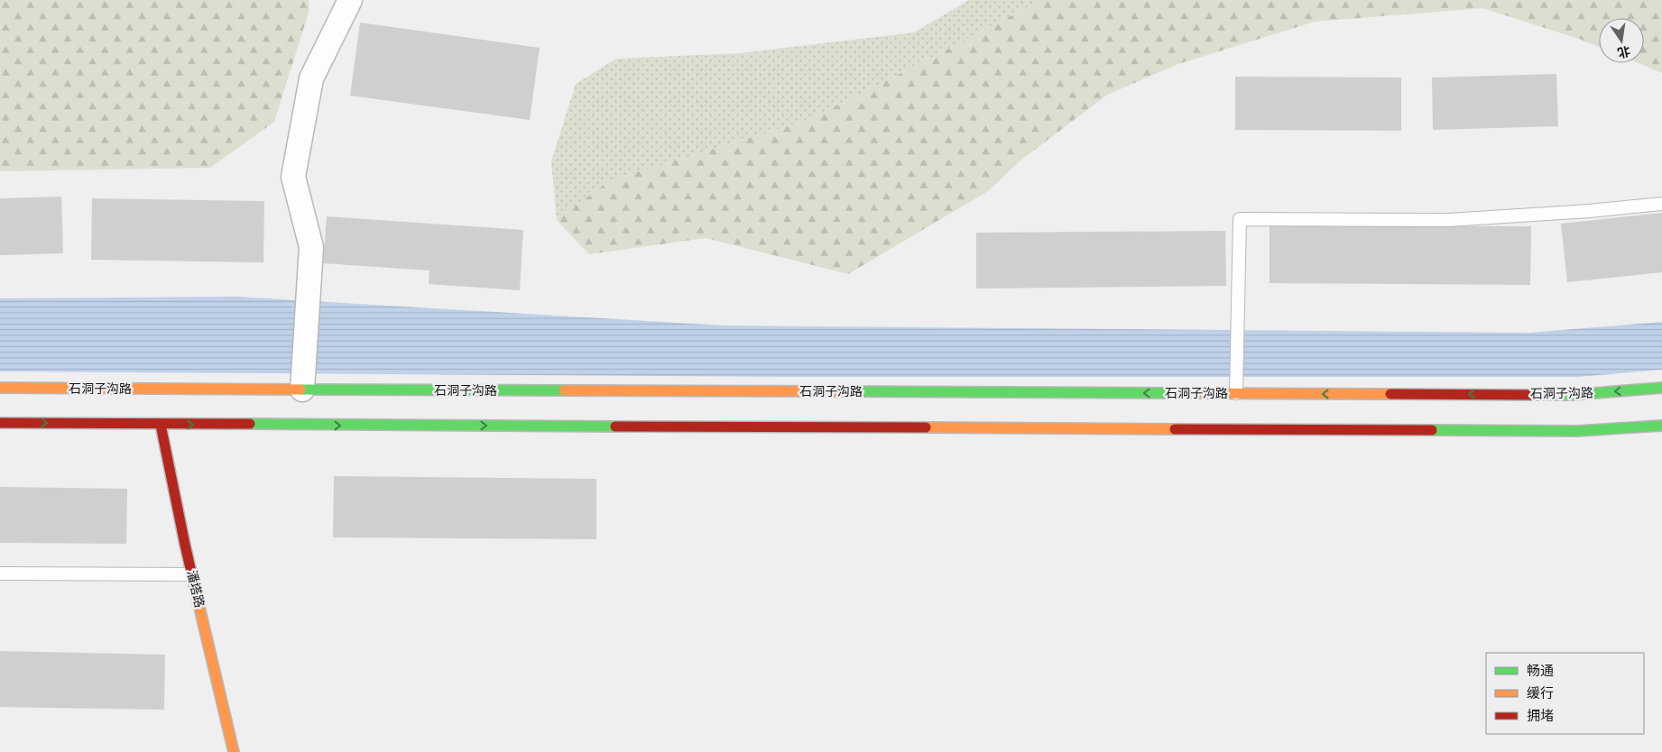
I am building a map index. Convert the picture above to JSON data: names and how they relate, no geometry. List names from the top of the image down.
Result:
{
  "streets": {
    "main road": ["石洞子沟路", "潘塔路"]
  },
  "legend": ["畅通", "缓行", "拥堵"],
  "north": "bottom"
}
